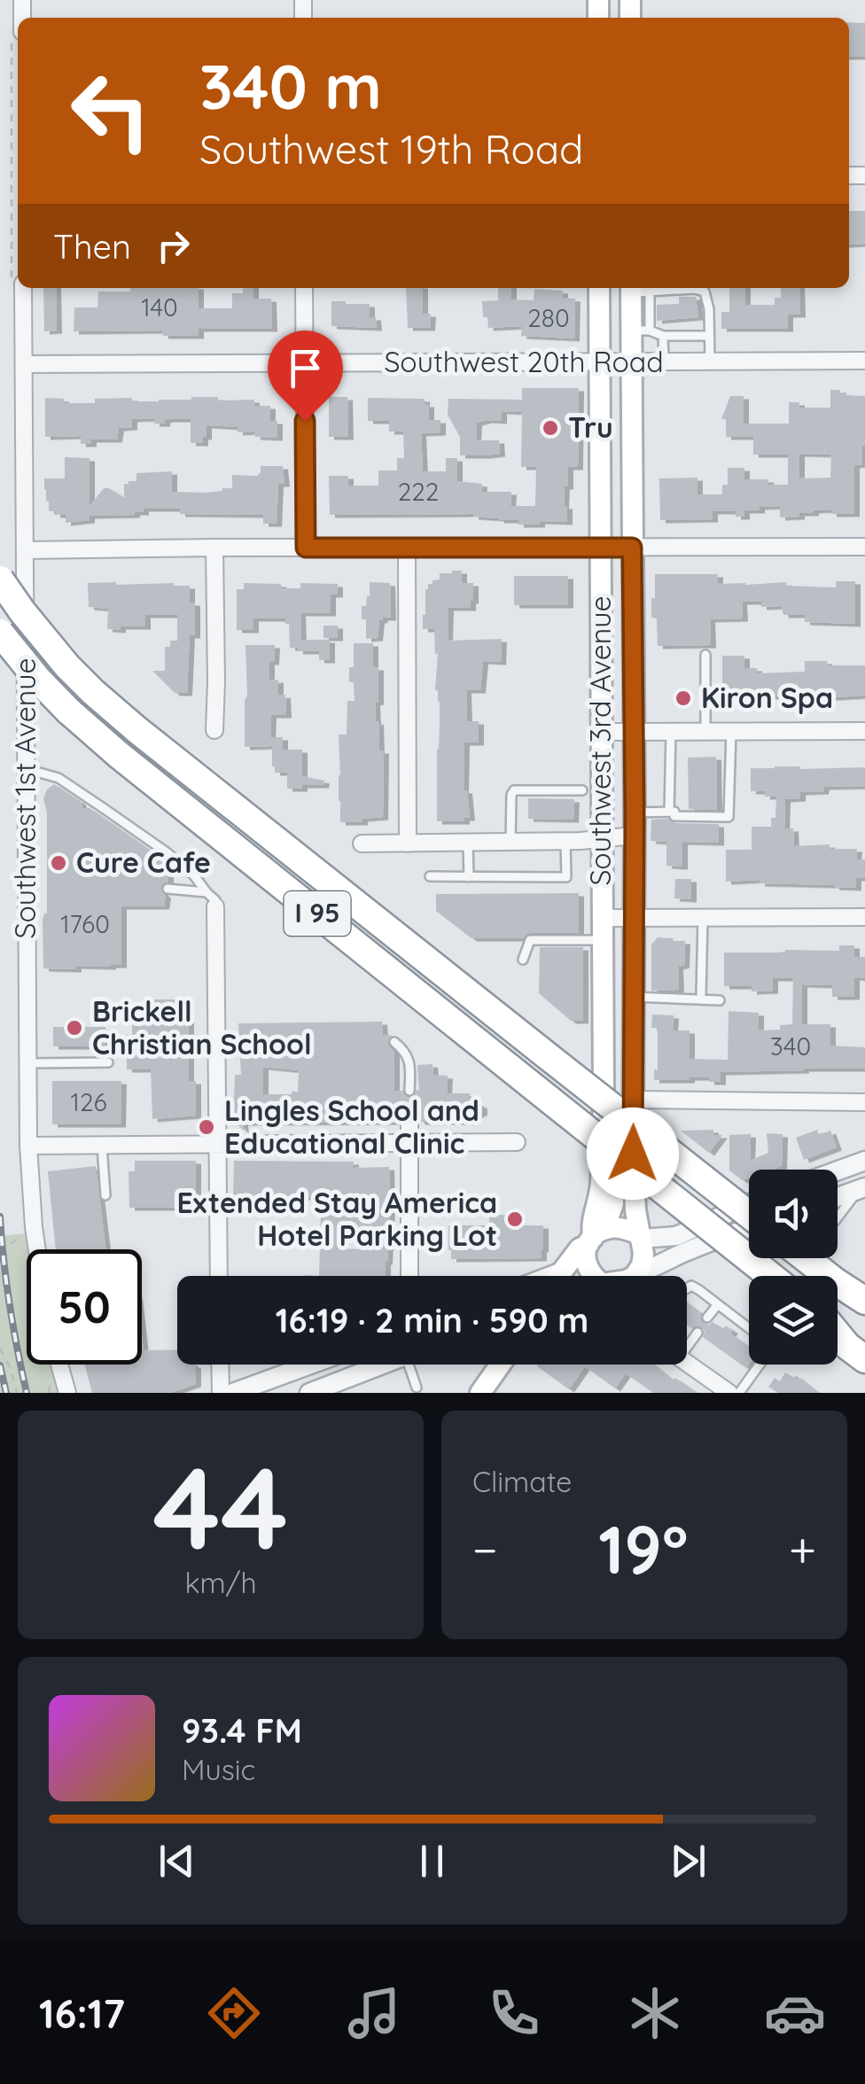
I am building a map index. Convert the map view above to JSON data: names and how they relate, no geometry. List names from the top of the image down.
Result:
{
  "streets": {
    "highway": ["I 95"],
    "main road": ["Southwest 3rd Avenue"],
    "street": ["Southwest 20th Road", "Southwest 1st Avenue"]
  },
  "crossings": [
    ["Southwest 20th Road", "Southwest 3rd Avenue"],
    ["Southwest 20th Road", "Southwest 1st Avenue"]
  ],
  "places": [
    "Tru",
    "Kiron Spa",
    "Cure Cafe",
    "Brickell Christian School",
    "Lingles School and Educational Clinic",
    "Extended Stay America Hotel Parking Lot"
  ],
  "house_numbers": [
    "140",
    "280",
    "222",
    "1760",
    "340",
    "126"
  ],
  "page": {
    "turn": ["340 m", "Southwest 19th Road"],
    "then": "Then",
    "limit": "50",
    "trip": "16:19 · 2 min · 590 m",
    "tile": [
      ["44", "km/h"],
      "Climate"
    ],
    "heat": ["−", "19°", "+"],
    "song": ["93.4 FM", "Music"],
    "tabs": "16:17"
  }
}
